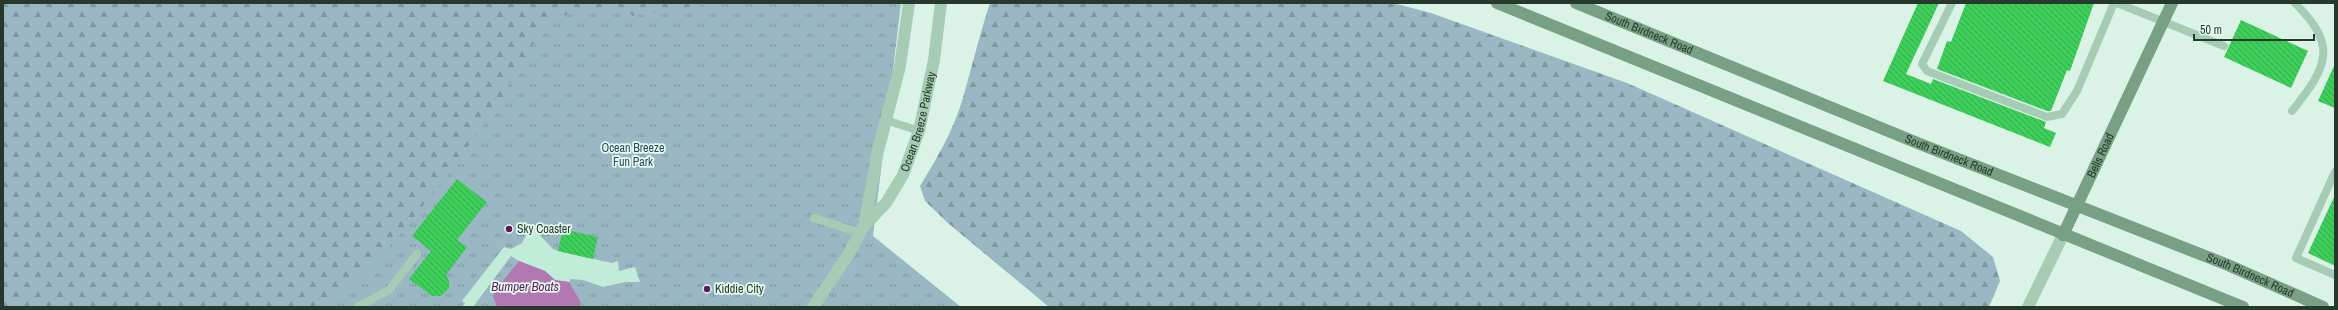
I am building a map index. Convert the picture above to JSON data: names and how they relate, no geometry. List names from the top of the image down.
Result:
{
  "streets": {
    "main road": ["South Birdneck Road", "Bells Road"],
    "street": ["Ocean Breeze Parkway"]
  },
  "crossings": [
    ["South Birdneck Road", "Bells Road"]
  ],
  "water": ["Bumper Boats"],
  "parks": ["Ocean Breeze Fun Park"],
  "places": ["Sky Coaster", "Kiddie City"],
  "scale_bar": "50 m"
}
